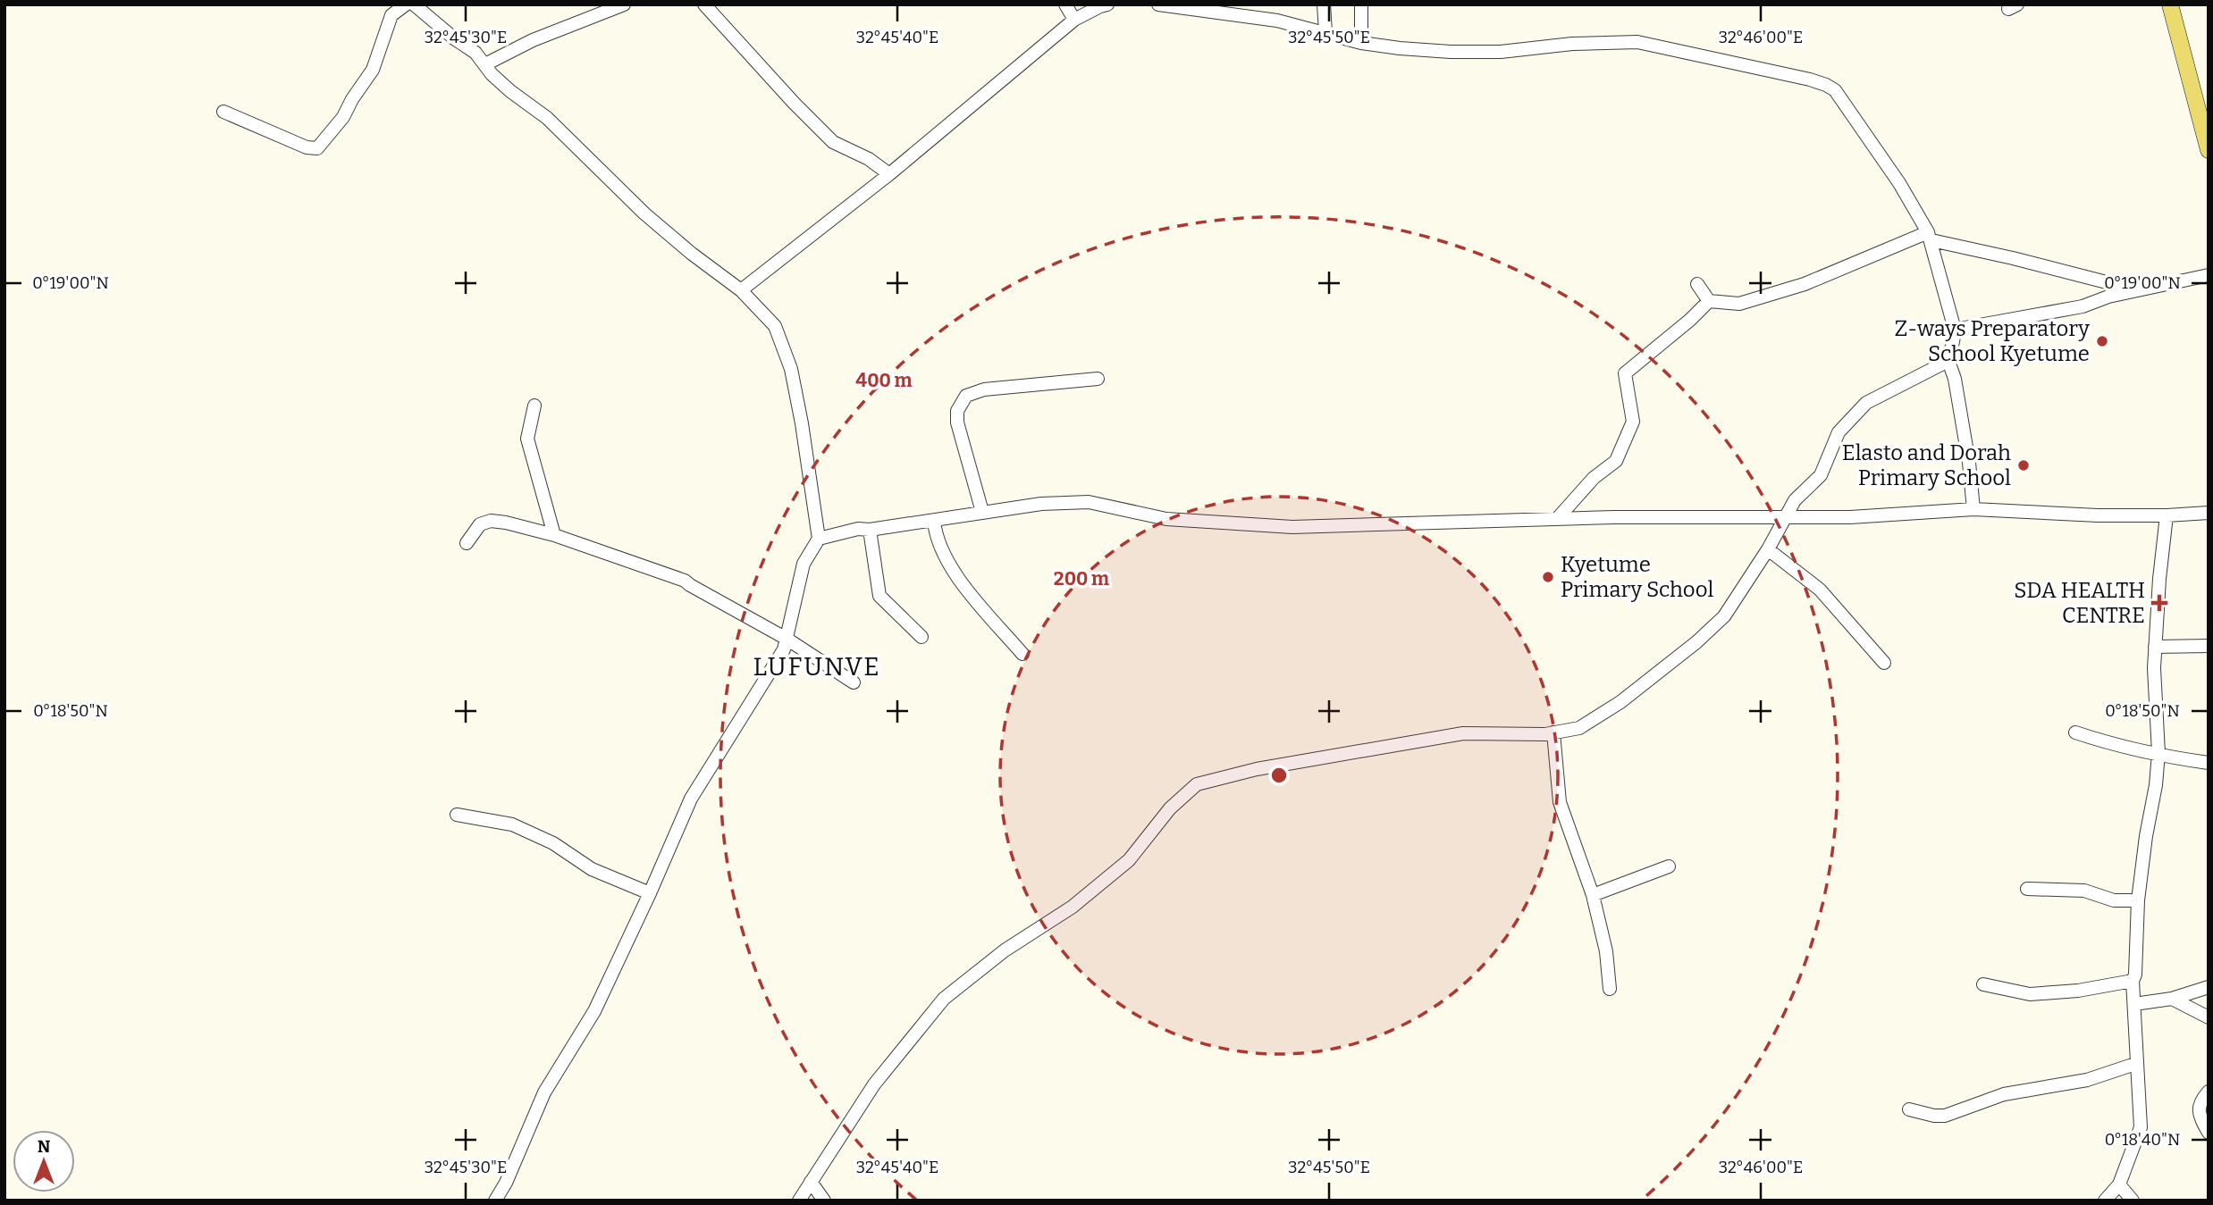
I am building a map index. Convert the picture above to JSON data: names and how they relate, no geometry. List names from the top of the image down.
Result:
{
  "districts": ["LUFUNVE"],
  "places": {
    "other": ["Z-ways Preparatory School Kyetume", "Elasto and Dorah Primary School", "Kyetume Primary School"],
    "health": ["SDA HEALTH CENTRE"]
  },
  "north": "top",
  "coordinates": [
    "32°45'30\"E",
    "32°45'40\"E",
    "32°45'50\"E",
    "32°46'00\"E",
    "0°19'00\"N",
    "0°18'50\"N",
    "0°18'40\"N"
  ],
  "rings": ["400 m", "200 m"]
}
